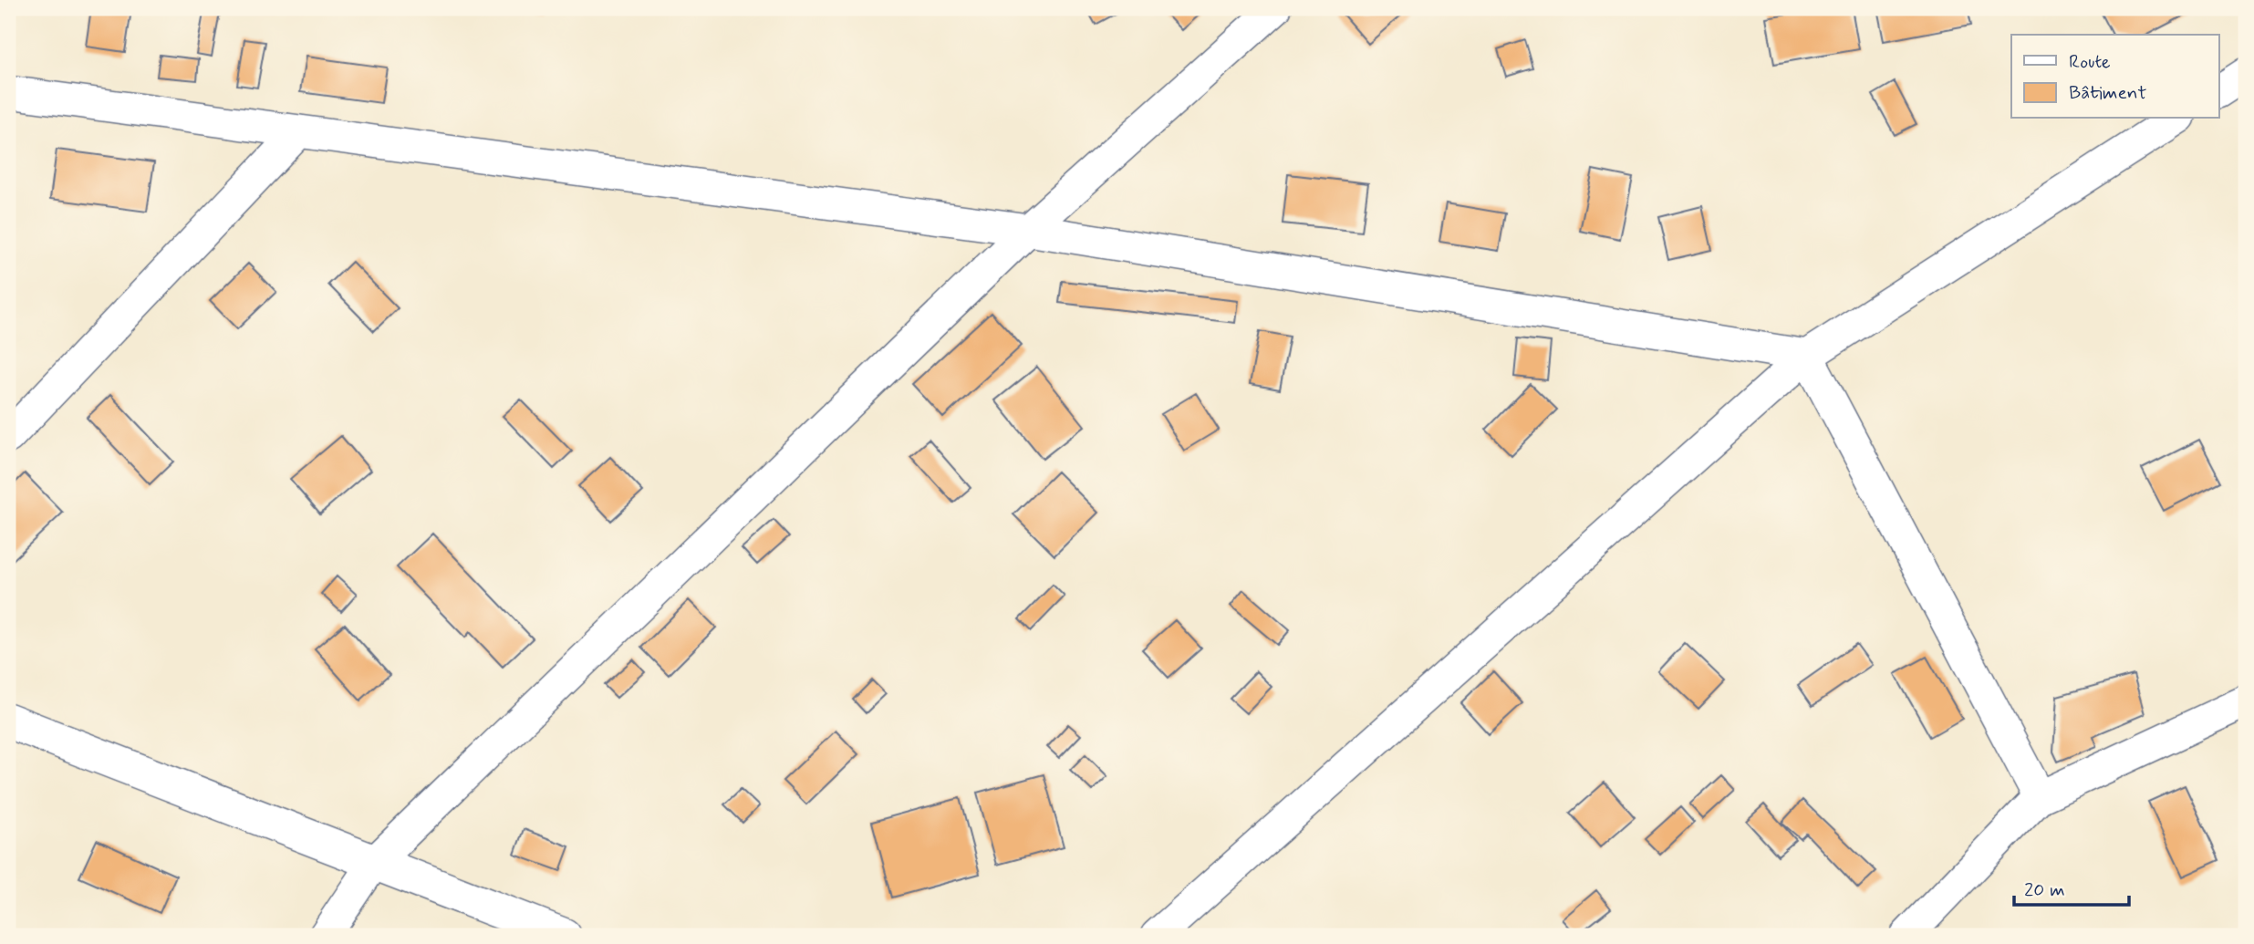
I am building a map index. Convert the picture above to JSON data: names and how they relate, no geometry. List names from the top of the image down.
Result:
{
  "legend": ["Route", "Bâtiment"],
  "scale_bar": "20 m"
}
